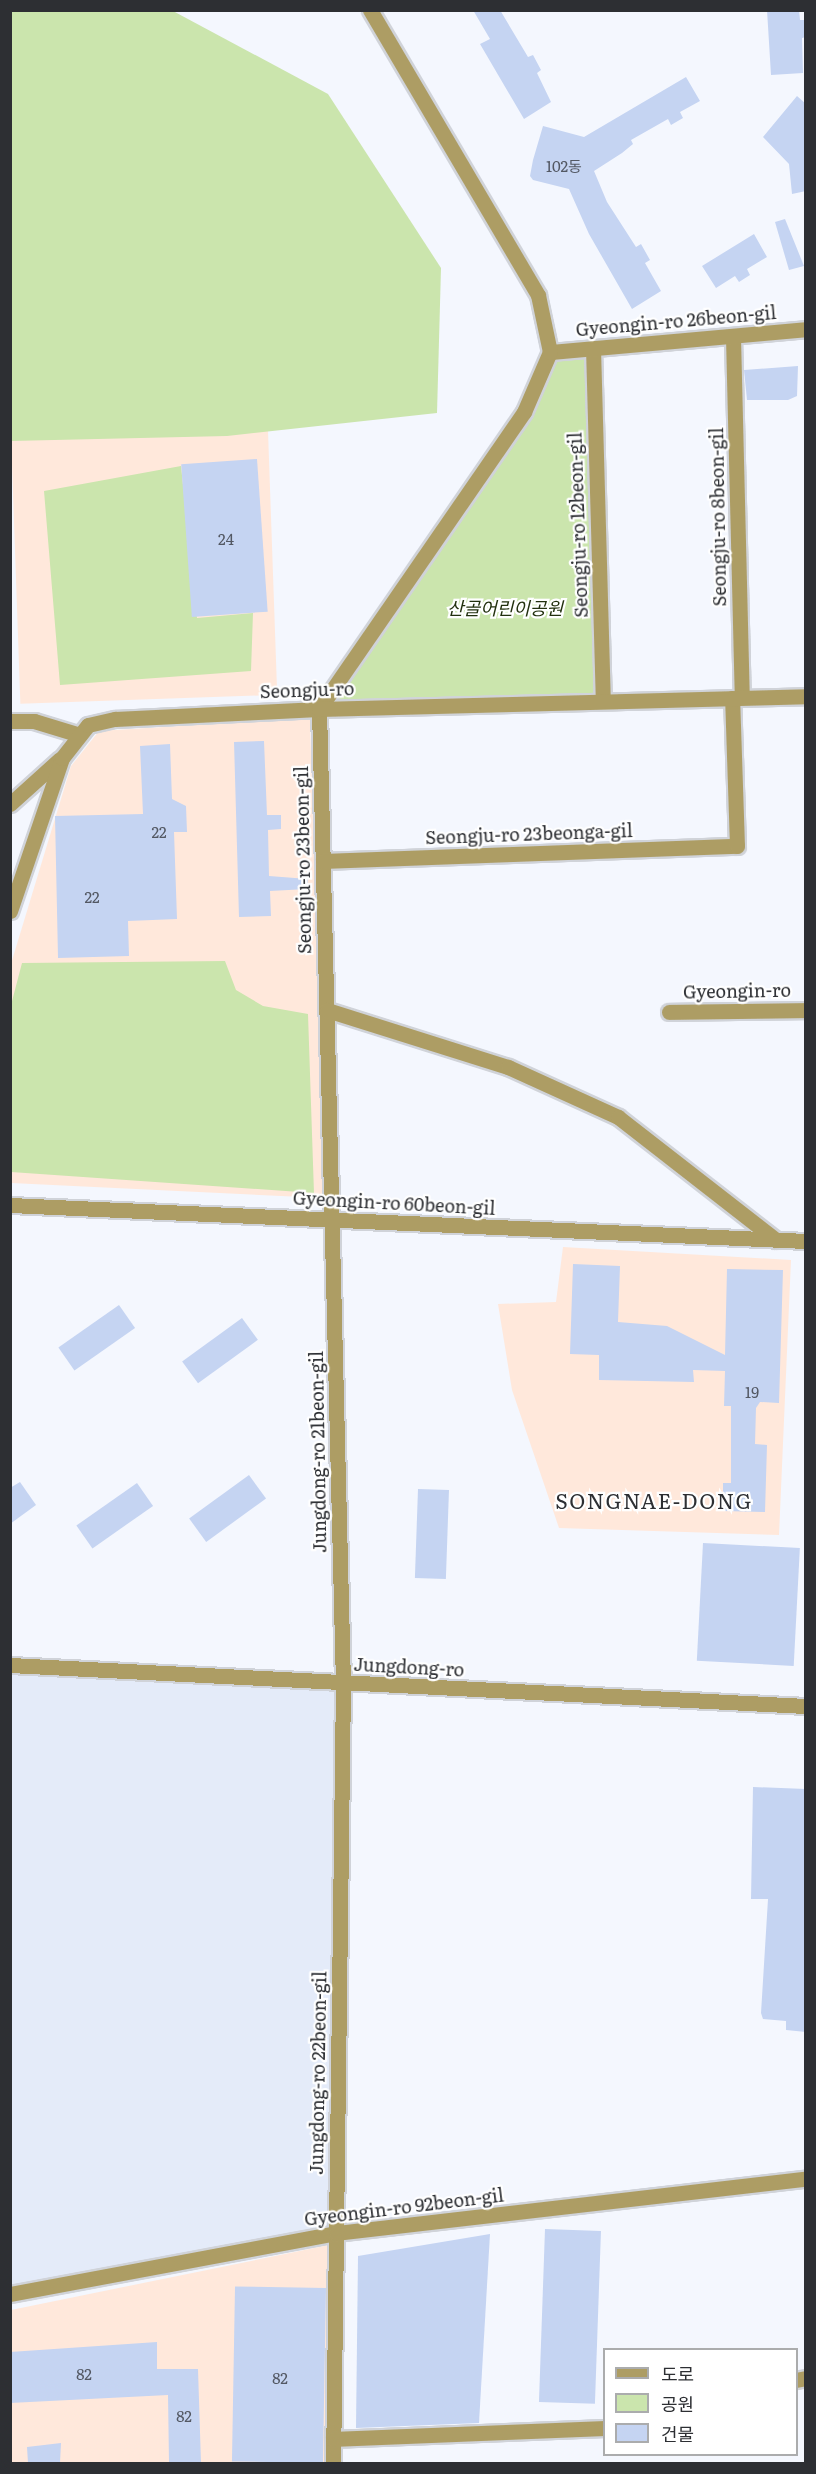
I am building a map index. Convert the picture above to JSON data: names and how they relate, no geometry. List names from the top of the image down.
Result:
{
  "streets": {
    "street": [
      "Gyeongin-ro 26beon-gil",
      "Seongju-ro 8beon-gil",
      "Seongju-ro 12beon-gil",
      "Seongju-ro",
      "Seongju-ro 23beonga-gil",
      "Seongju-ro 23beon-gil",
      "Gyeongin-ro",
      "Gyeongin-ro 60beon-gil",
      "Jungdong-ro 21beon-gil",
      "Jungdong-ro",
      "Jungdong-ro 22beon-gil",
      "Gyeongin-ro 92beon-gil"
    ]
  },
  "crossings": [
    ["Gyeongin-ro 26beon-gil", "Seongju-ro 8beon-gil"],
    ["Gyeongin-ro 26beon-gil", "Seongju-ro 12beon-gil"],
    ["Seongju-ro 8beon-gil", "Seongju-ro"],
    ["Seongju-ro 8beon-gil", "Seongju-ro 23beonga-gil"],
    ["Seongju-ro 12beon-gil", "Seongju-ro"],
    ["Seongju-ro", "Seongju-ro 23beonga-gil"],
    ["Seongju-ro", "Seongju-ro 23beon-gil"],
    ["Seongju-ro 23beonga-gil", "Seongju-ro 23beon-gil"],
    ["Seongju-ro 23beon-gil", "Gyeongin-ro 60beon-gil"],
    ["Seongju-ro 23beon-gil", "Jungdong-ro 21beon-gil"],
    ["Gyeongin-ro 60beon-gil", "Jungdong-ro 21beon-gil"],
    ["Jungdong-ro 21beon-gil", "Jungdong-ro"],
    ["Jungdong-ro 21beon-gil", "Jungdong-ro 22beon-gil"],
    ["Jungdong-ro", "Jungdong-ro 22beon-gil"],
    ["Jungdong-ro 22beon-gil", "Gyeongin-ro 92beon-gil"]
  ],
  "districts": ["SONGNAE-DONG"],
  "parks": ["산골어린이공원"],
  "house_numbers": [
    "102동",
    "24",
    "22",
    "22",
    "19",
    "82",
    "82",
    "82"
  ],
  "legend": ["도로", "공원", "건물"]
}
